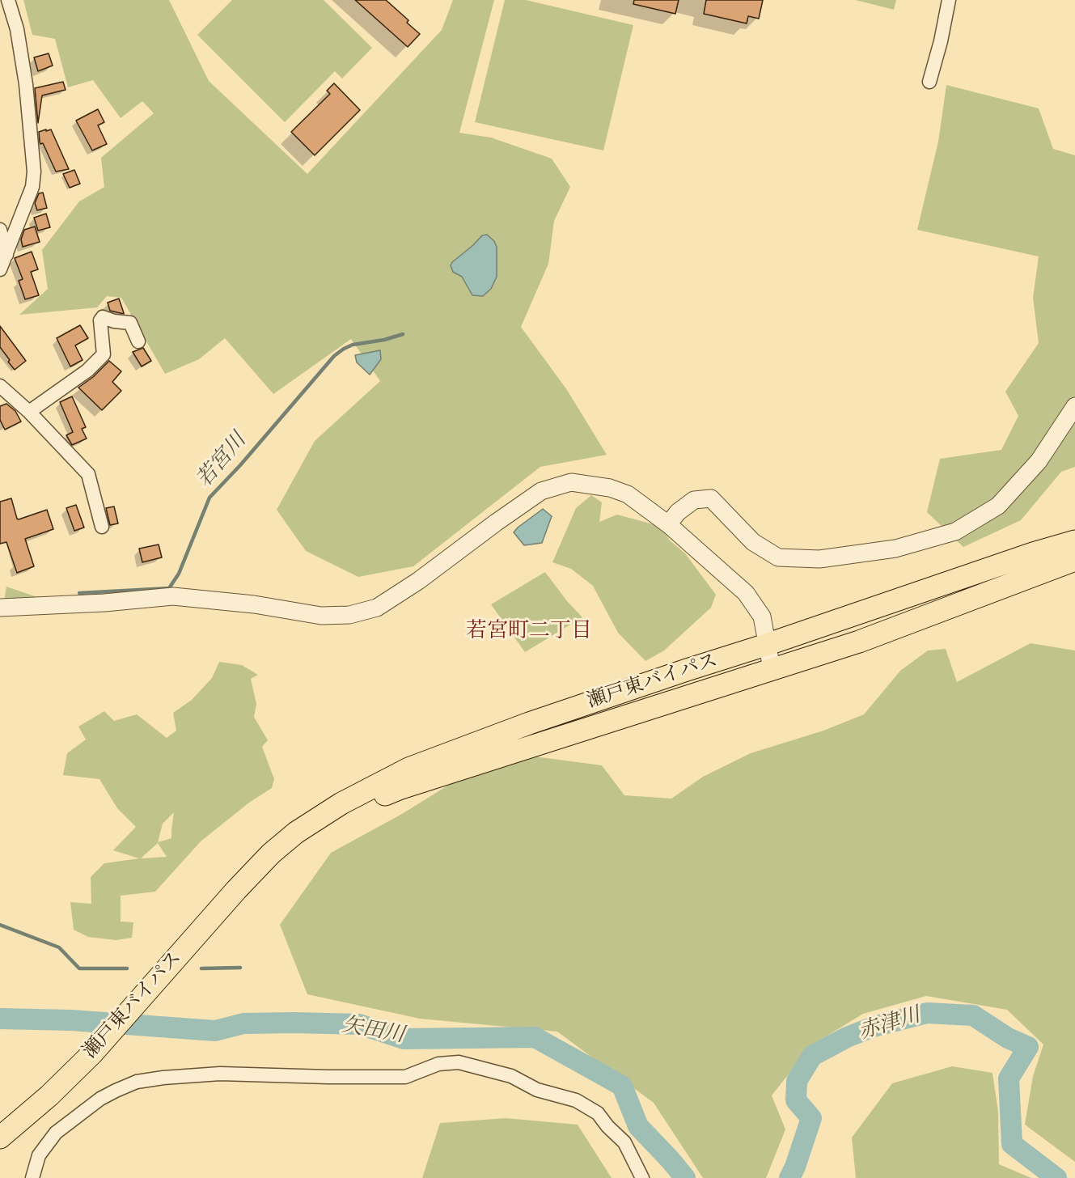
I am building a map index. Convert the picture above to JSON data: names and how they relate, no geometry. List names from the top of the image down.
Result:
{
  "streets": {
    "highway": ["瀬戸東バイパス"]
  },
  "districts": ["若宮町二丁目"],
  "water": ["若宮川", "赤津川", "矢田川"]
}
